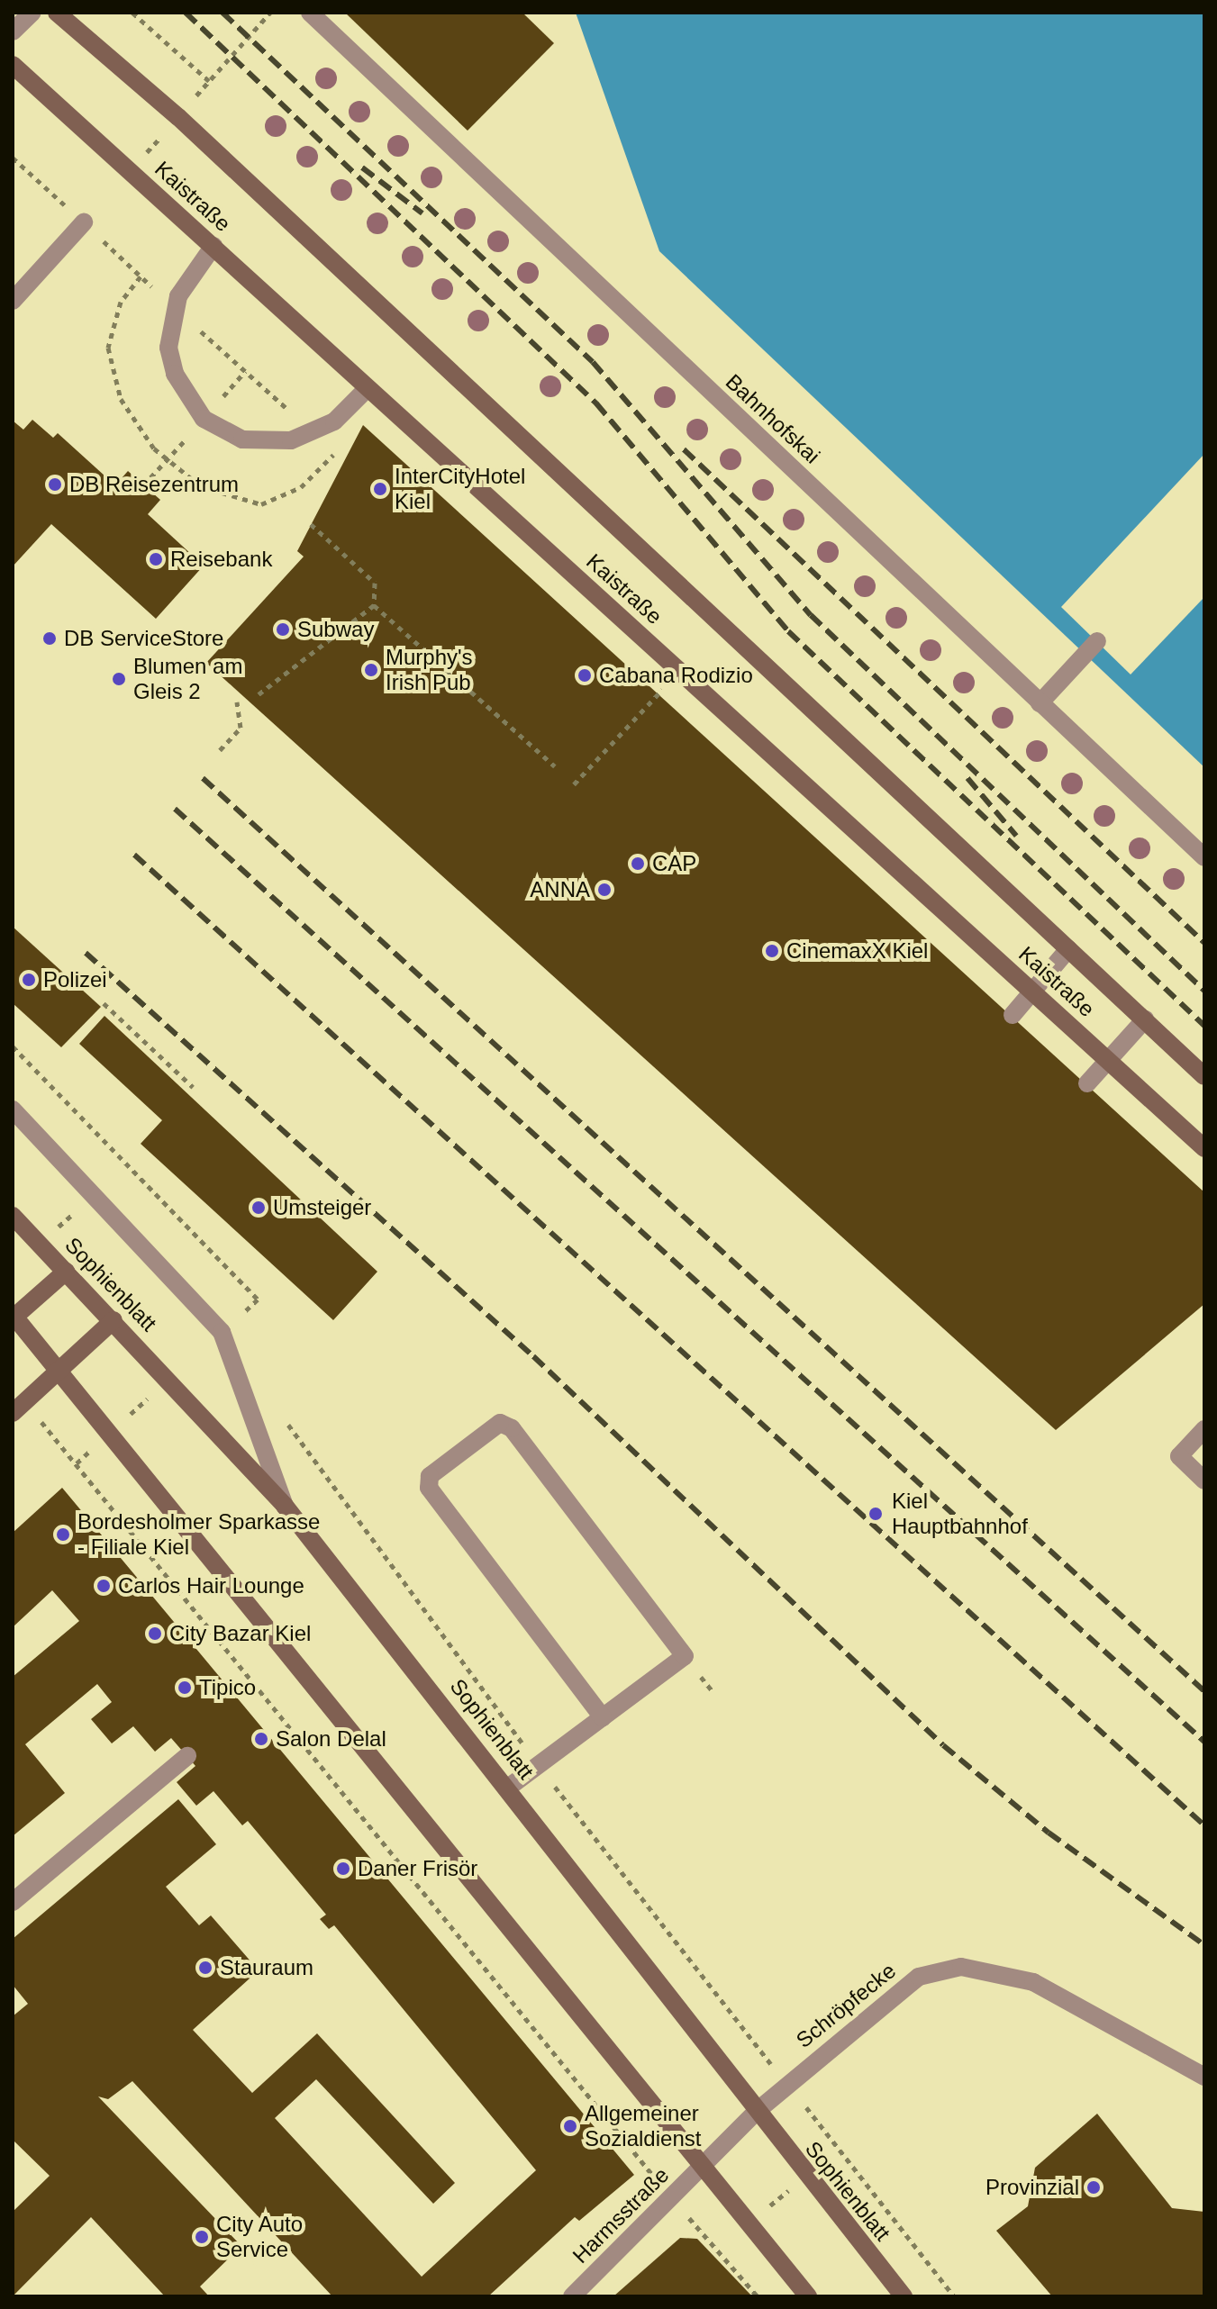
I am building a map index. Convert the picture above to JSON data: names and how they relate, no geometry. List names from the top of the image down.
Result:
{
  "streets": {
    "main road": ["Kaistraße", "Sophienblatt"],
    "street": ["Bahnhofskai", "Schröpfecke", "Harmsstraße"]
  },
  "crossings": [
    ["Sophienblatt", "Schröpfecke"],
    ["Schröpfecke", "Harmsstraße"]
  ],
  "places": [
    "DB Reisezentrum",
    "InterCityHotel Kiel",
    "Reisebank",
    "Subway",
    "DB ServiceStore",
    "Murphy's Irish Pub",
    "Cabana Rodizio",
    "Blumen am Gleis 2",
    "CAP",
    "ANNA",
    "CinemaxX Kiel",
    "Polizei",
    "Umsteiger",
    "Kiel Hauptbahnhof",
    "Bordesholmer Sparkasse - Filiale Kiel",
    "Carlos Hair Lounge",
    "City Bazar Kiel",
    "Tipico",
    "Salon Delal",
    "Daner Frisör",
    "Stauraum",
    "Allgemeiner Sozialdienst",
    "Provinzial",
    "City Auto Service"
  ]
}
